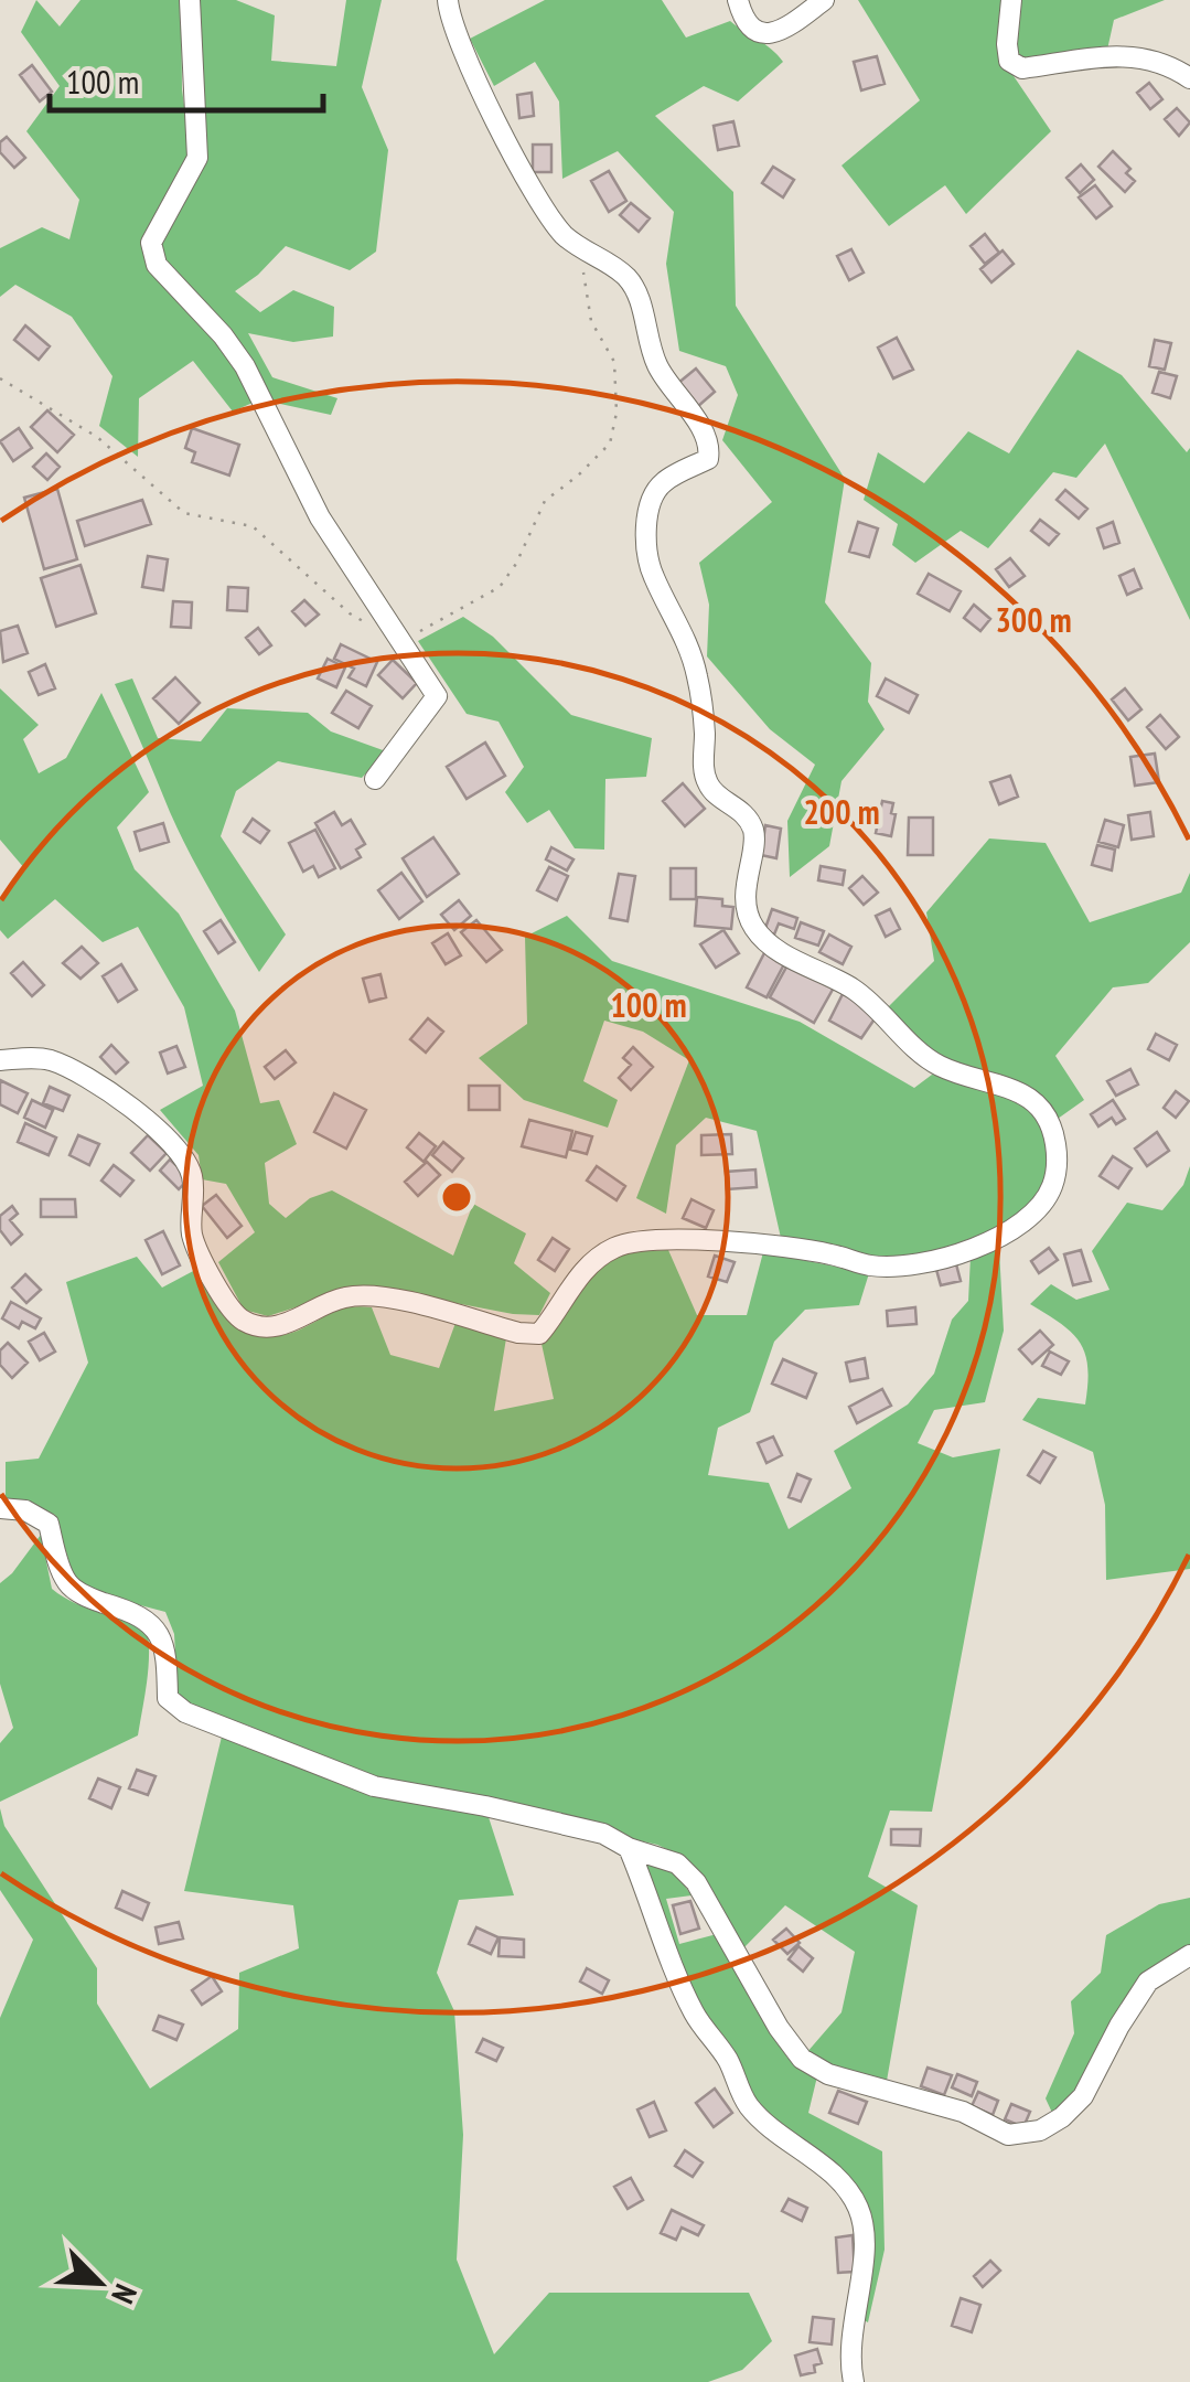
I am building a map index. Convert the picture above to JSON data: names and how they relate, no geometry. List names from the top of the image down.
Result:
{
  "scale_bar": "100 m",
  "north": "bottom right",
  "rings": ["300 m", "200 m", "100 m"]
}
